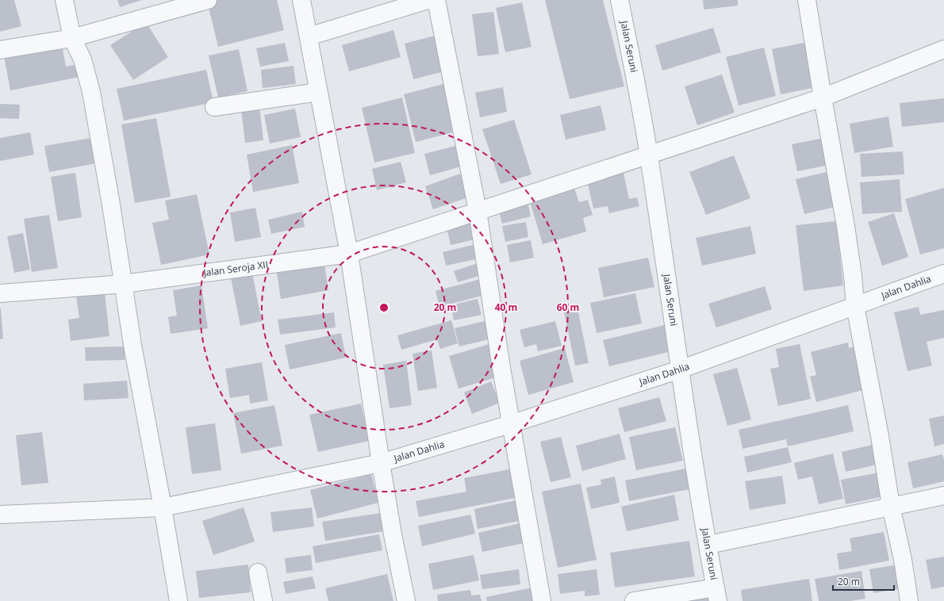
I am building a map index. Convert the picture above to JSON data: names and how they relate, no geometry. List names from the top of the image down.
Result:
{
  "streets": {
    "street": ["Jalan Seruni", "Jalan Seroja XII", "Jalan Dahlia"]
  },
  "crossings": [
    ["Jalan Seruni", "Jalan Seroja XII"],
    ["Jalan Seruni", "Jalan Dahlia"]
  ],
  "scale_bar": "20 m",
  "rings": ["20 m", "40 m", "60 m"]
}
